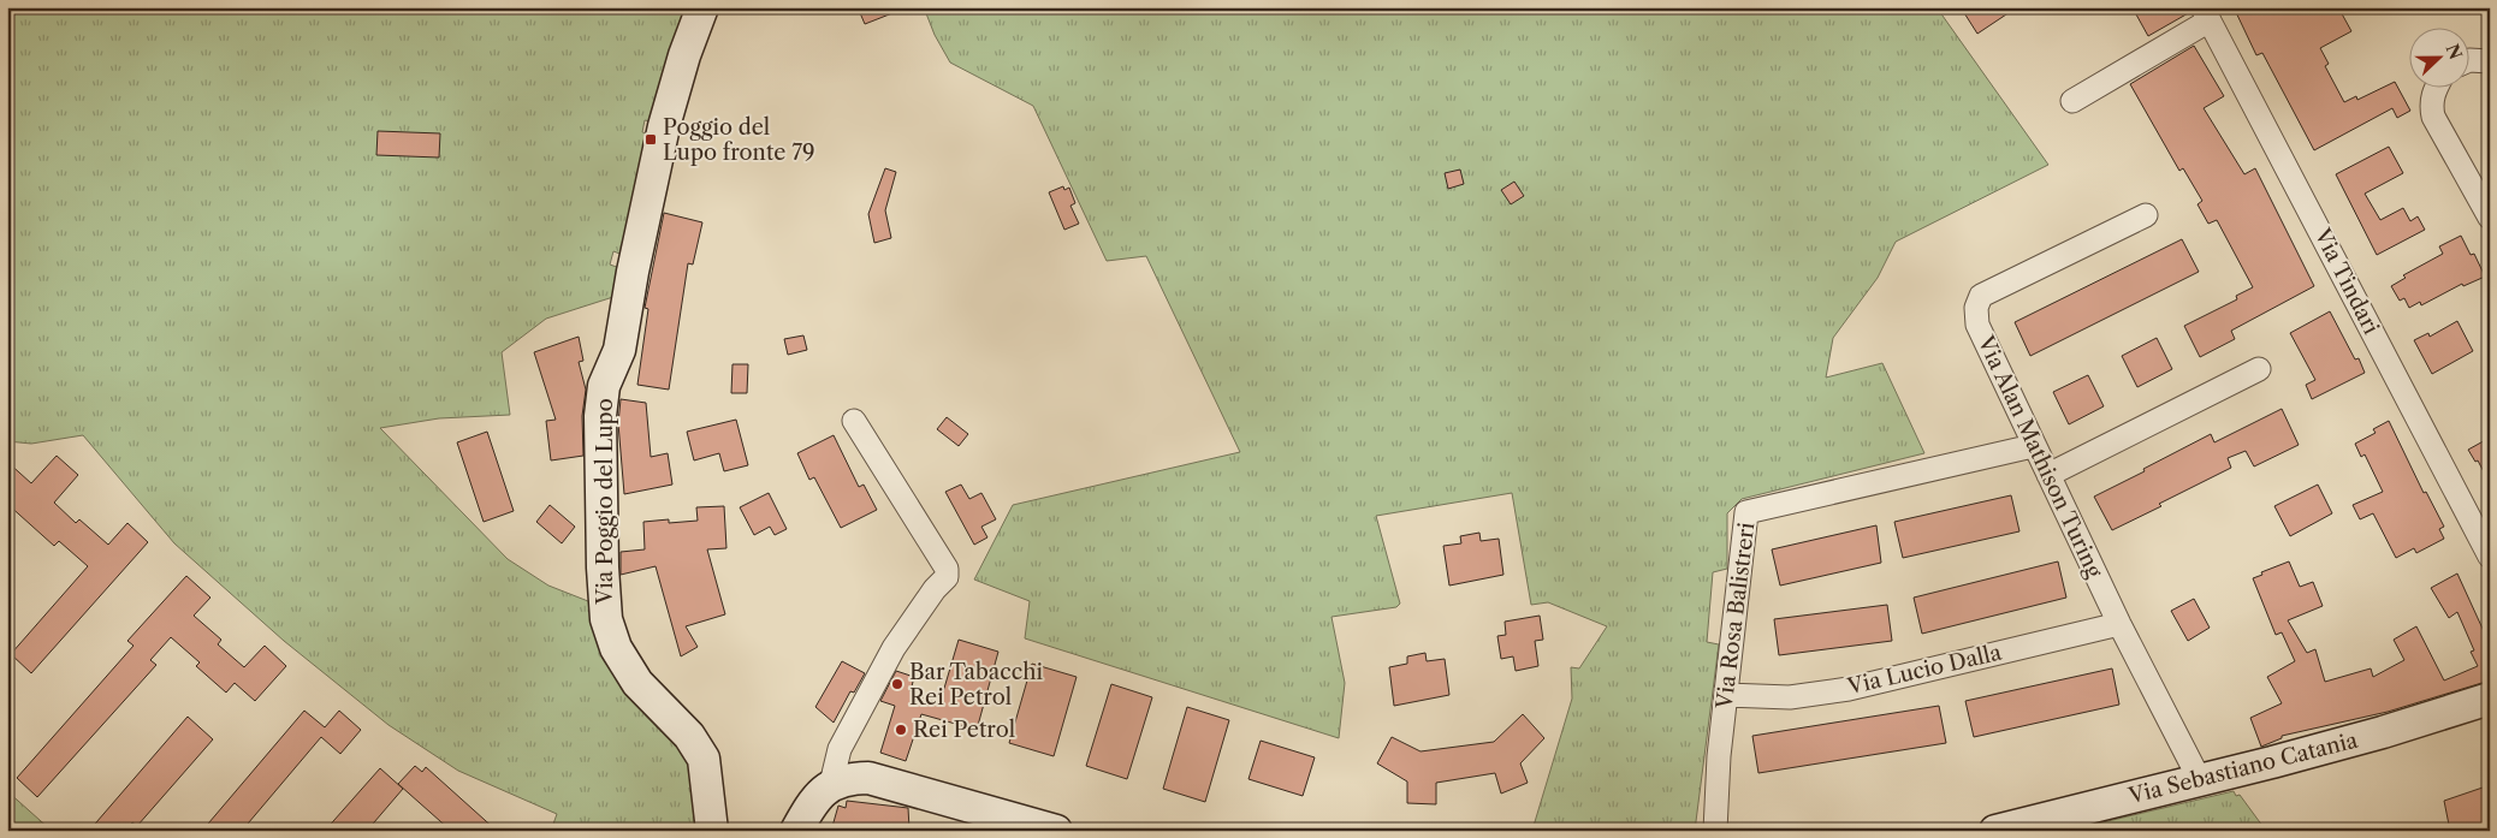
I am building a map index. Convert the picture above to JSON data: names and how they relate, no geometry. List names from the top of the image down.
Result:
{
  "streets": {
    "street": [
      "Via Tindari",
      "Via Alan Mathison Turing",
      "Via Poggio del Lupo",
      "Via Rosa Balistreri",
      "Via Lucio Dalla",
      "Via Sebastiano Catania"
    ]
  },
  "crossings": [
    ["Via Alan Mathison Turing", "Via Rosa Balistreri"],
    ["Via Alan Mathison Turing", "Via Lucio Dalla"],
    ["Via Alan Mathison Turing", "Via Sebastiano Catania"],
    ["Via Rosa Balistreri", "Via Lucio Dalla"]
  ],
  "places": {
    "transit": ["Poggio del Lupo fronte 79"],
    "other": ["Bar Tabacchi Rei Petrol", "Rei Petrol"]
  },
  "north": "right"
}
